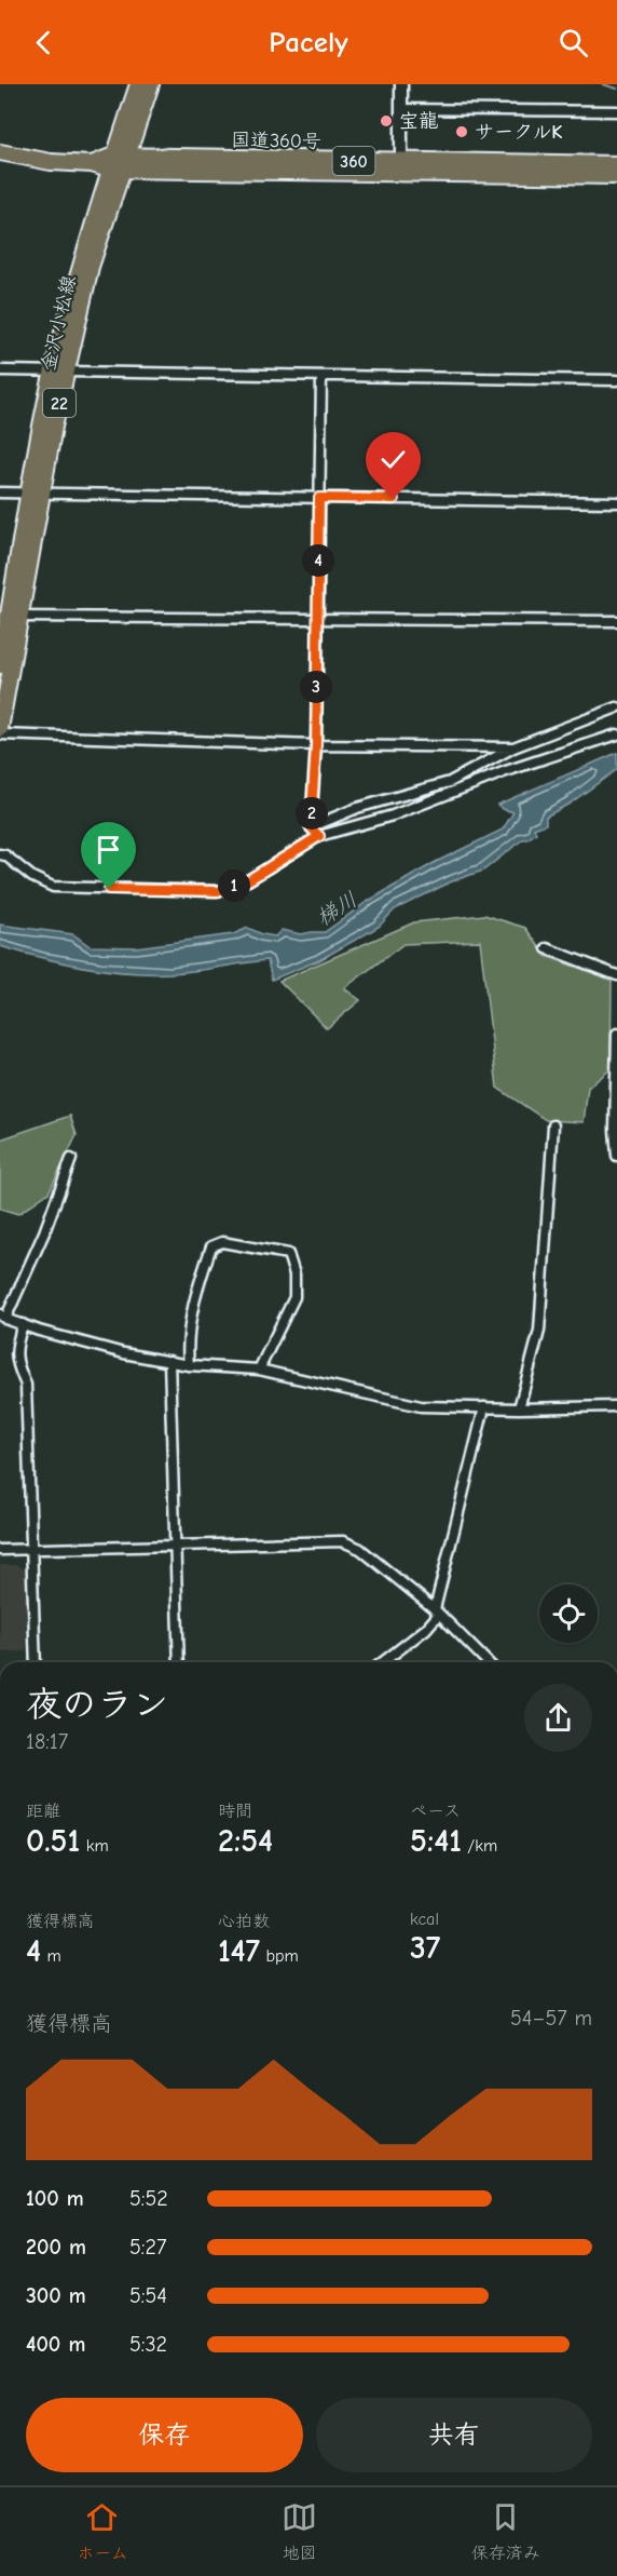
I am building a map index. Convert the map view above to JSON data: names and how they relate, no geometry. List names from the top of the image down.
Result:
{
  "streets": {
    "main road": [
      "国道360号",
      "360",
      "金沢小松線",
      "22"
    ]
  },
  "crossings": [
    ["国道360号", "金沢小松線"]
  ],
  "water": ["梯川"],
  "places": ["宝龍", "サークルK"],
  "page": {
    "header": "Pacely",
    "pins": [
      "4",
      "3",
      "2",
      "1"
    ],
    "heading": ["夜のラン", "18:17"],
    "stats": [
      ["距離", "0.51 km"],
      ["時間", "2:54"],
      ["ペース", "5:41 /km"],
      ["獲得標高", "4 m"],
      ["心拍数", "147 bpm"],
      ["kcal", "37"]
    ],
    "chart": ["獲得標高", "54–57 m"],
    "list": [
      {
        "name": "100 m",
        "note": "5:52"
      },
      {
        "name": "200 m",
        "note": "5:27"
      },
      {
        "name": "300 m",
        "note": "5:54"
      },
      {
        "name": "400 m",
        "note": "5:32"
      }
    ],
    "buttons": ["保存", "共有"],
    "tabs": ["ホーム", "地図", "保存済み"]
  }
}
